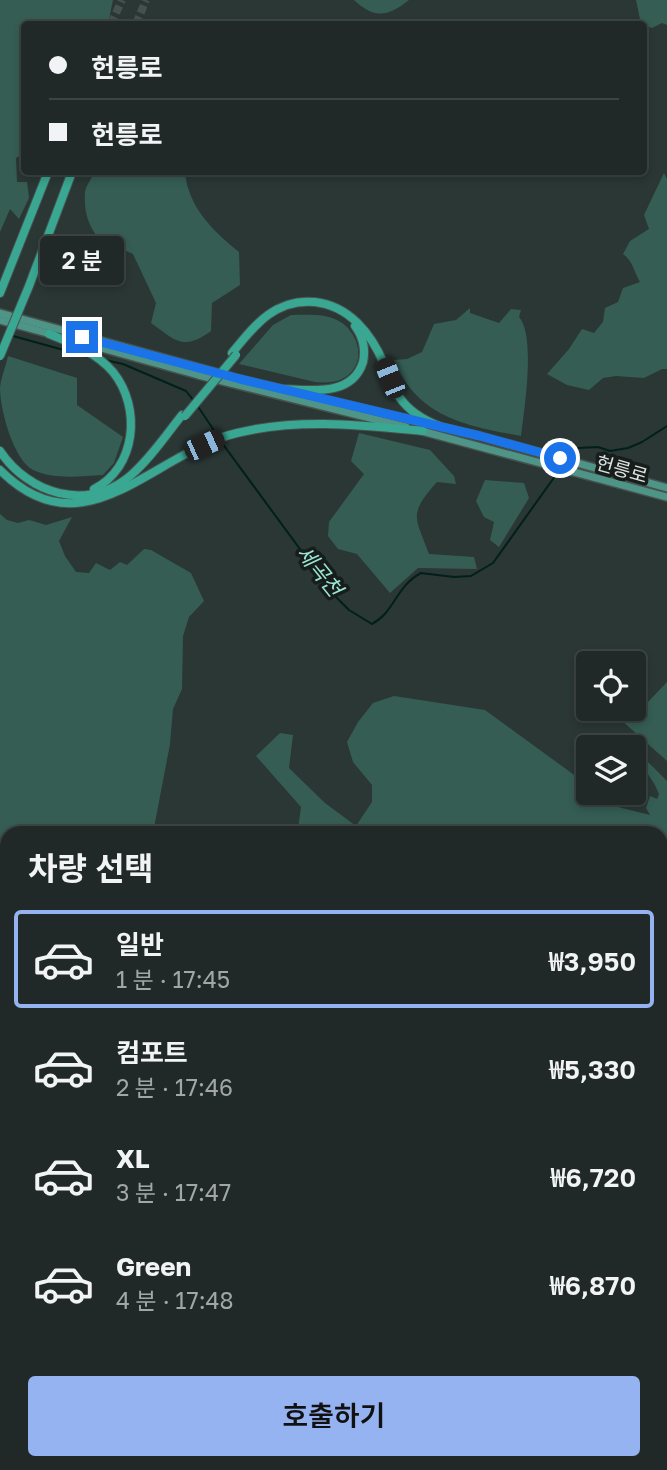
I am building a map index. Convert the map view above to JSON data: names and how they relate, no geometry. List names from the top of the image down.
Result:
{
  "streets": {
    "main road": ["헌릉로"]
  },
  "water": ["세곡천"],
  "page": {
    "banner": ["헌릉로", "헌릉로"],
    "bubble": "2 분",
    "heading": "차량 선택",
    "list": [
      {
        "name": "일반",
        "note": "1 분 · 17:45",
        "value": "₩3,950"
      },
      {
        "name": "컴포트",
        "note": "2 분 · 17:46",
        "value": "₩5,330"
      },
      {
        "name": "XL",
        "note": "3 분 · 17:47",
        "value": "₩6,720"
      },
      {
        "name": "Green",
        "note": "4 분 · 17:48",
        "value": "₩6,870"
      }
    ],
    "buttons": "호출하기"
  }
}
